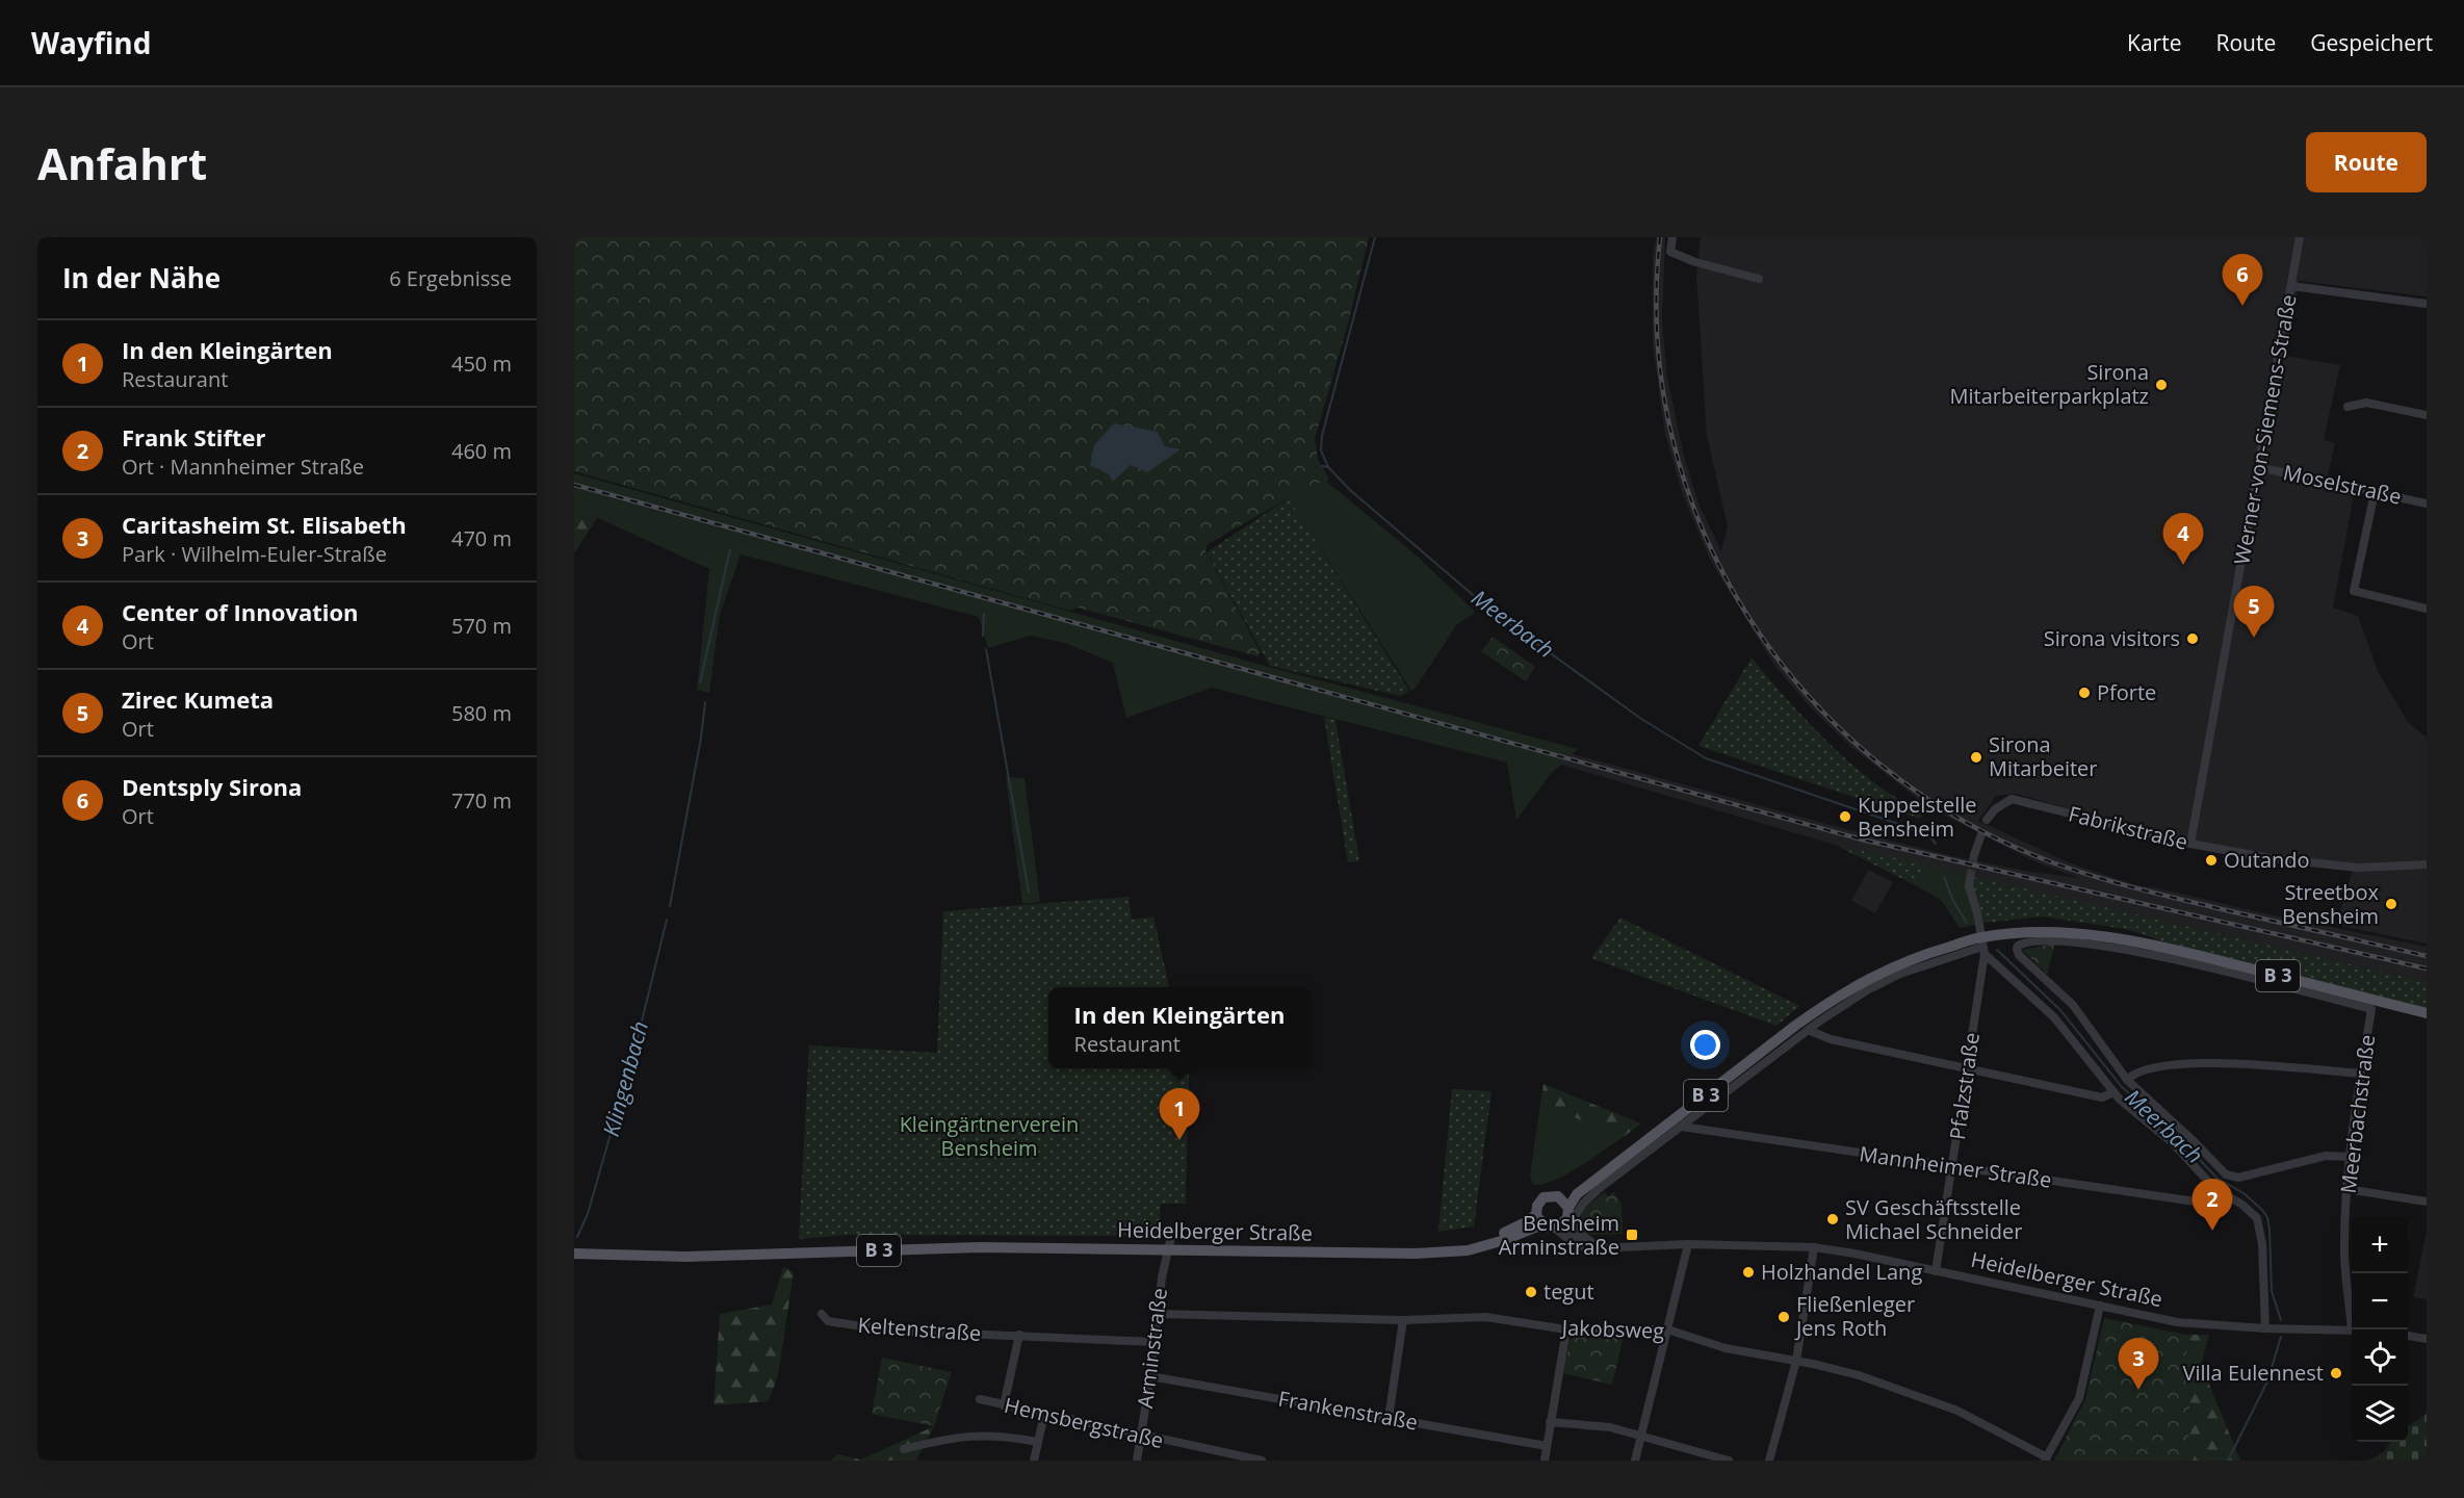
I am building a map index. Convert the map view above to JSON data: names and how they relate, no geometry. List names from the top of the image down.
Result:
{
  "streets": {
    "main road": ["B 3", "Heidelberger Straße"],
    "street": [
      "Werner-von-Siemens-Straße",
      "Moselstraße",
      "Fabrikstraße",
      "Pfalzstraße",
      "Meerbachstraße",
      "Mannheimer Straße",
      "Keltenstraße",
      "Jakobsweg",
      "Arminstraße",
      "Frankenstraße",
      "Hemsbergstraße"
    ]
  },
  "crossings": [
    ["Werner-von-Siemens-Straße", "Moselstraße"],
    ["Werner-von-Siemens-Straße", "Fabrikstraße"],
    ["B 3", "Pfalzstraße"],
    ["B 3", "Heidelberger Straße"],
    ["Pfalzstraße", "Mannheimer Straße"],
    ["Pfalzstraße", "Heidelberger Straße"],
    ["Heidelberger Straße", "Arminstraße"],
    ["Keltenstraße", "Arminstraße"],
    ["Jakobsweg", "Arminstraße"],
    ["Arminstraße", "Frankenstraße"],
    ["Arminstraße", "Hemsbergstraße"]
  ],
  "water": ["Meerbach", "Klingenbach"],
  "parks": ["Kleingärtnerverein Bensheim"],
  "places": {
    "other": [
      "Sirona Mitarbeiterparkplatz",
      "Sirona visitors",
      "Pforte",
      "Sirona Mitarbeiter",
      "Kuppelstelle Bensheim",
      "Outando",
      "Streetbox Bensheim",
      "SV Geschäftsstelle Michael Schneider",
      "Holzhandel Lang",
      "tegut",
      "Fließenleger Jens Roth",
      "Villa Eulennest"
    ],
    "transit": ["Bensheim Arminstraße"]
  },
  "page": {
    "header": "Wayfind",
    "nav": ["Karte", "Route", "Gespeichert"],
    "buttons": "Route",
    "title": "Anfahrt",
    "heading": ["In der Nähe", "6 Ergebnisse"],
    "pins": [
      "6",
      "4",
      "5",
      "1",
      "2",
      "3"
    ],
    "list": [
      {
        "mark": "1",
        "name": "In den Kleingärten",
        "note": "Restaurant",
        "value": "450 m"
      },
      {
        "mark": "2",
        "name": "Frank Stifter",
        "note": "Ort · Mannheimer Straße",
        "value": "460 m"
      },
      {
        "mark": "3",
        "name": "Caritasheim St. Elisabeth",
        "note": "Park · Wilhelm-Euler-Straße",
        "value": "470 m"
      },
      {
        "mark": "4",
        "name": "Center of Innovation",
        "note": "Ort",
        "value": "570 m"
      },
      {
        "mark": "5",
        "name": "Zirec Kumeta",
        "note": "Ort",
        "value": "580 m"
      },
      {
        "mark": "6",
        "name": "Dentsply Sirona",
        "note": "Ort",
        "value": "770 m"
      }
    ],
    "popup": ["In den Kleingärten", "Restaurant"],
    "map_buttons": ["+", "−"]
  }
}
